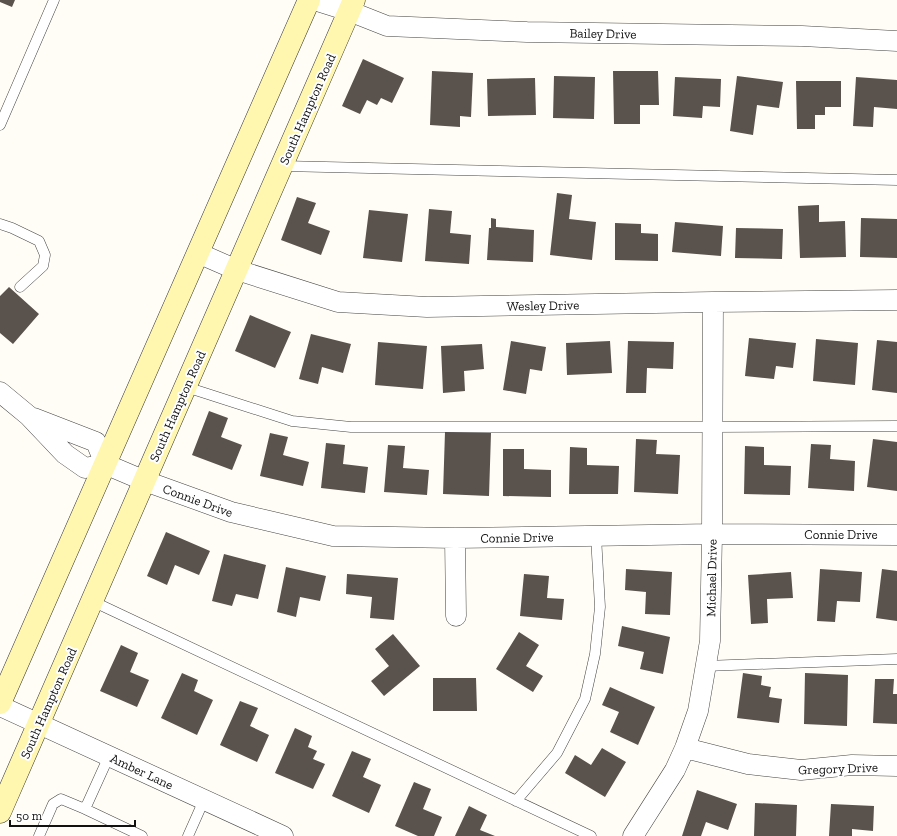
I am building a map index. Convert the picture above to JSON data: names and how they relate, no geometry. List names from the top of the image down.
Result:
{
  "streets": {
    "main road": ["South Hampton Road"],
    "street": [
      "Bailey Drive",
      "Wesley Drive",
      "Connie Drive",
      "Michael Drive",
      "Gregory Drive",
      "Amber Lane"
    ]
  },
  "crossings": [
    ["Bailey Drive", "South Hampton Road"],
    ["South Hampton Road", "Wesley Drive"],
    ["South Hampton Road", "Connie Drive"],
    ["South Hampton Road", "Amber Lane"],
    ["Wesley Drive", "Michael Drive"],
    ["Connie Drive", "Michael Drive"],
    ["Michael Drive", "Gregory Drive"]
  ],
  "scale_bar": "50 m"
}
